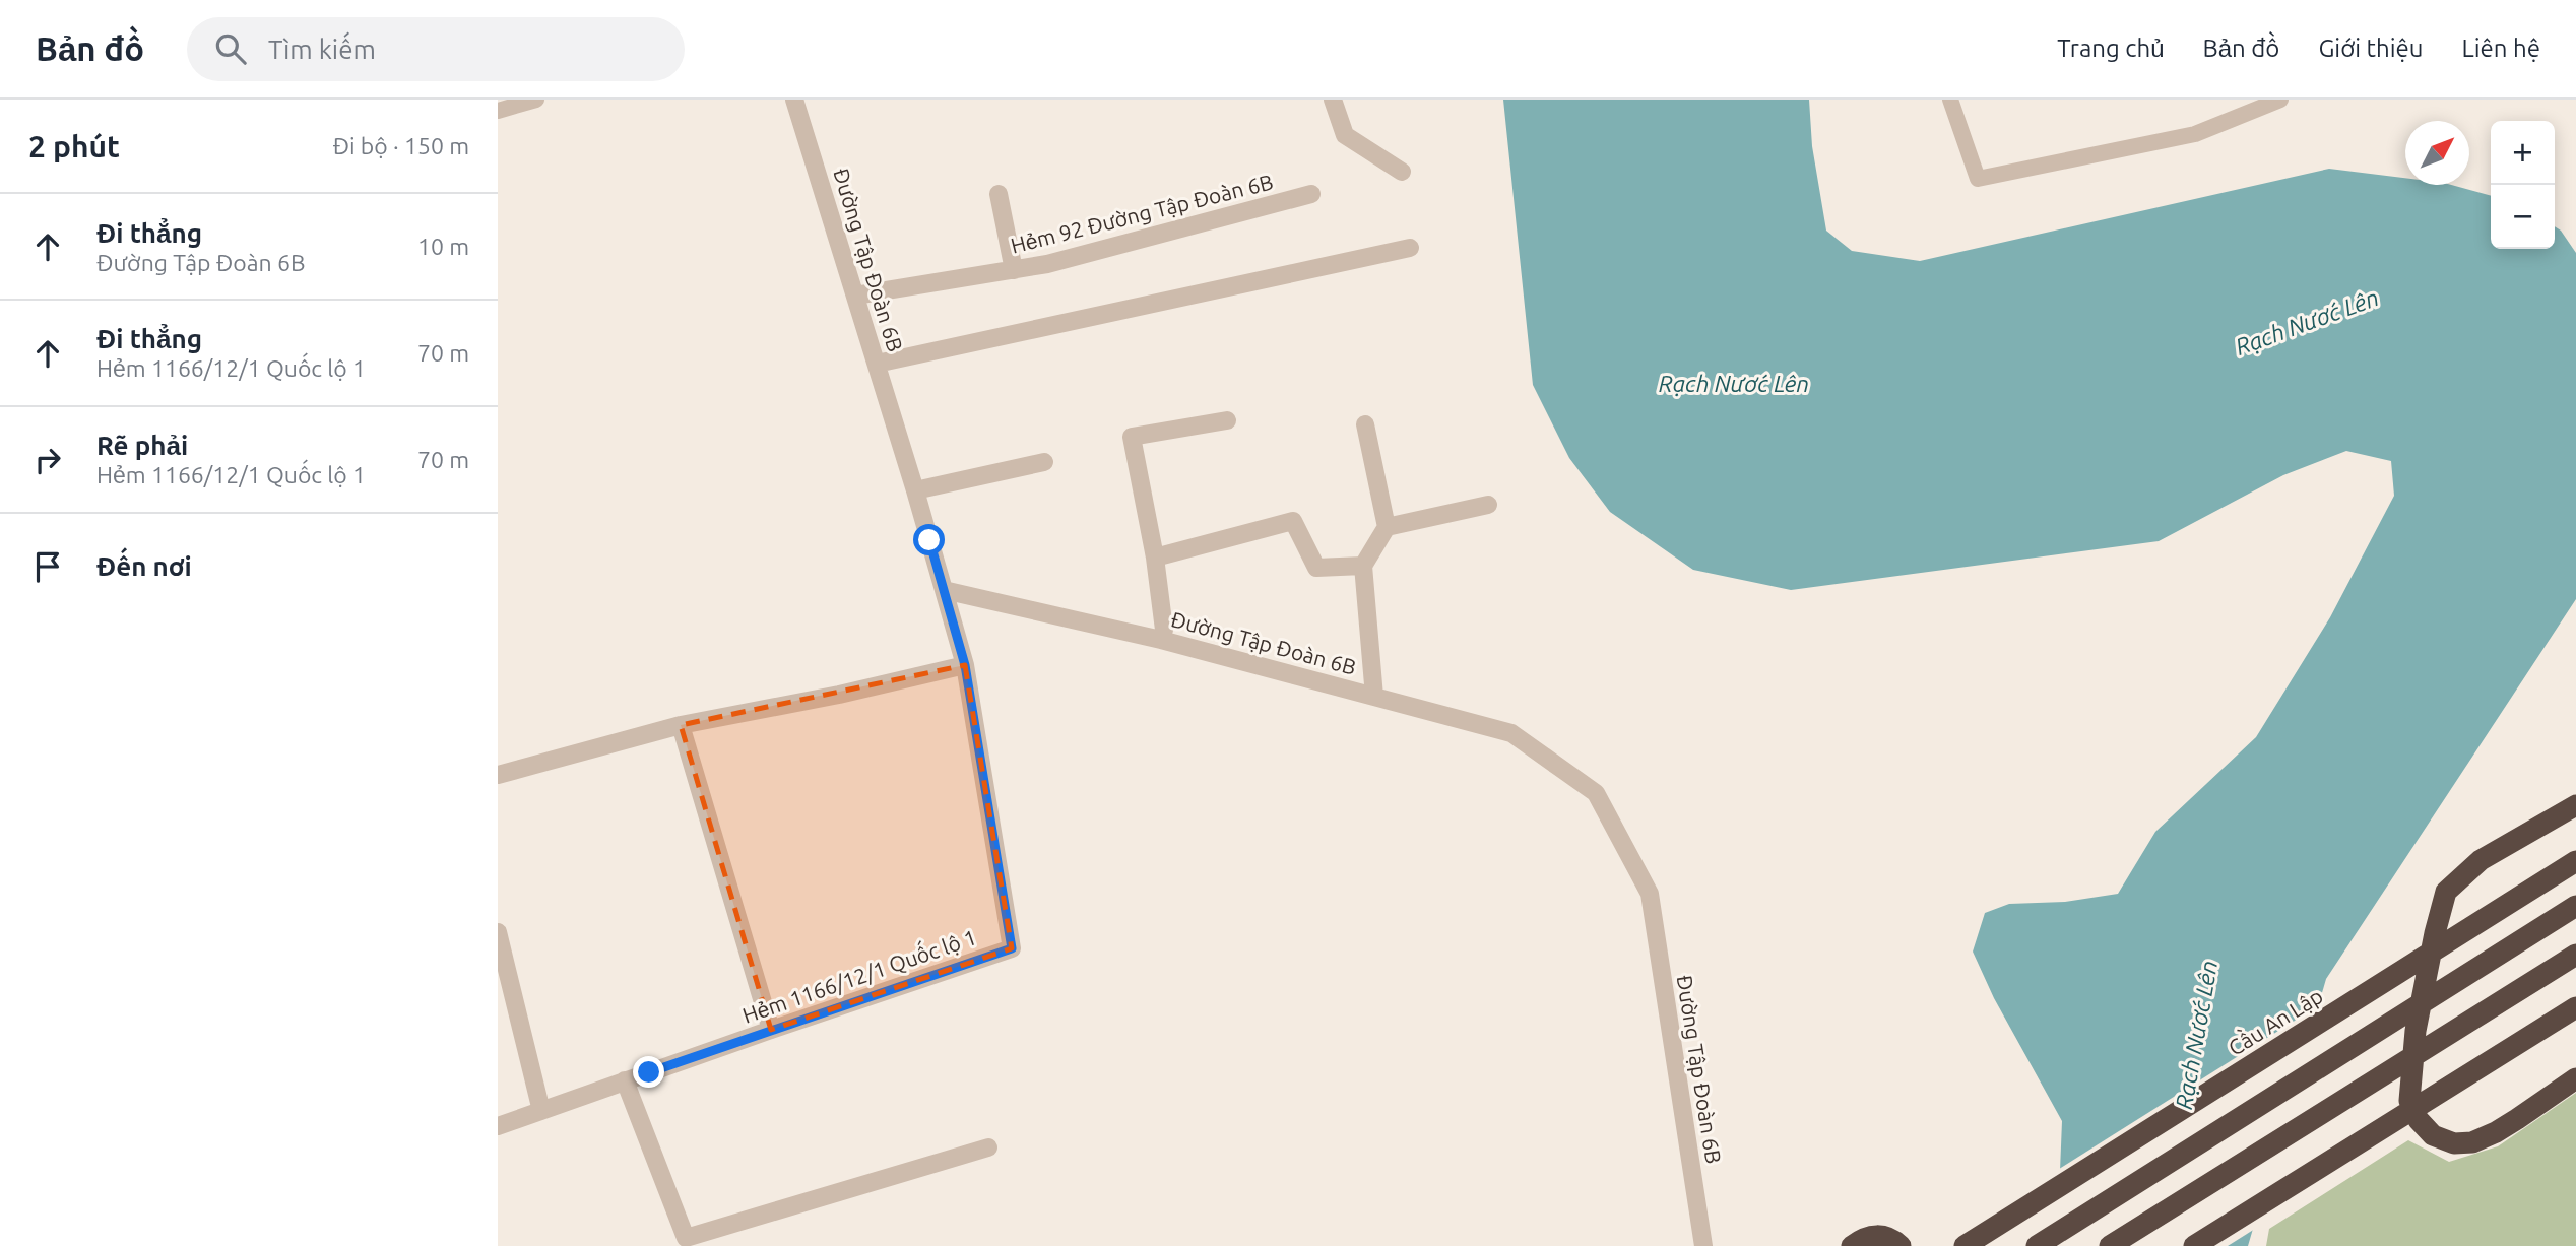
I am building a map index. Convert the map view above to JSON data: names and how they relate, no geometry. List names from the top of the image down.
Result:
{
  "streets": {
    "highway": ["Cầu An Lập"],
    "street": ["Hẻm 92 Đường Tập Đoàn 6B", "Đường Tập Đoàn 6B", "Hẻm 1166/12/1 Quốc lộ 1"]
  },
  "crossings": [
    ["Hẻm 92 Đường Tập Đoàn 6B", "Đường Tập Đoàn 6B"],
    ["Đường Tập Đoàn 6B", "Hẻm 1166/12/1 Quốc lộ 1"]
  ],
  "water": ["Rạch Nước Lên"],
  "north": "top right",
  "page": {
    "header": "Bản đồ",
    "search": "Tìm kiếm",
    "nav": [
      "Trang chủ",
      "Bản đồ",
      "Giới thiệu",
      "Liên hệ"
    ],
    "heading": ["2 phút", "Đi bộ · 150 m"],
    "map_buttons": ["+", "−"],
    "list": [
      ["Đi thẳng", "Đường Tập Đoàn 6B", "10 m"],
      ["Đi thẳng", "Hẻm 1166/12/1 Quốc lộ 1", "70 m"],
      ["Rẽ phải", "Hẻm 1166/12/1 Quốc lộ 1", "70 m"],
      "Đến nơi"
    ]
  }
}
